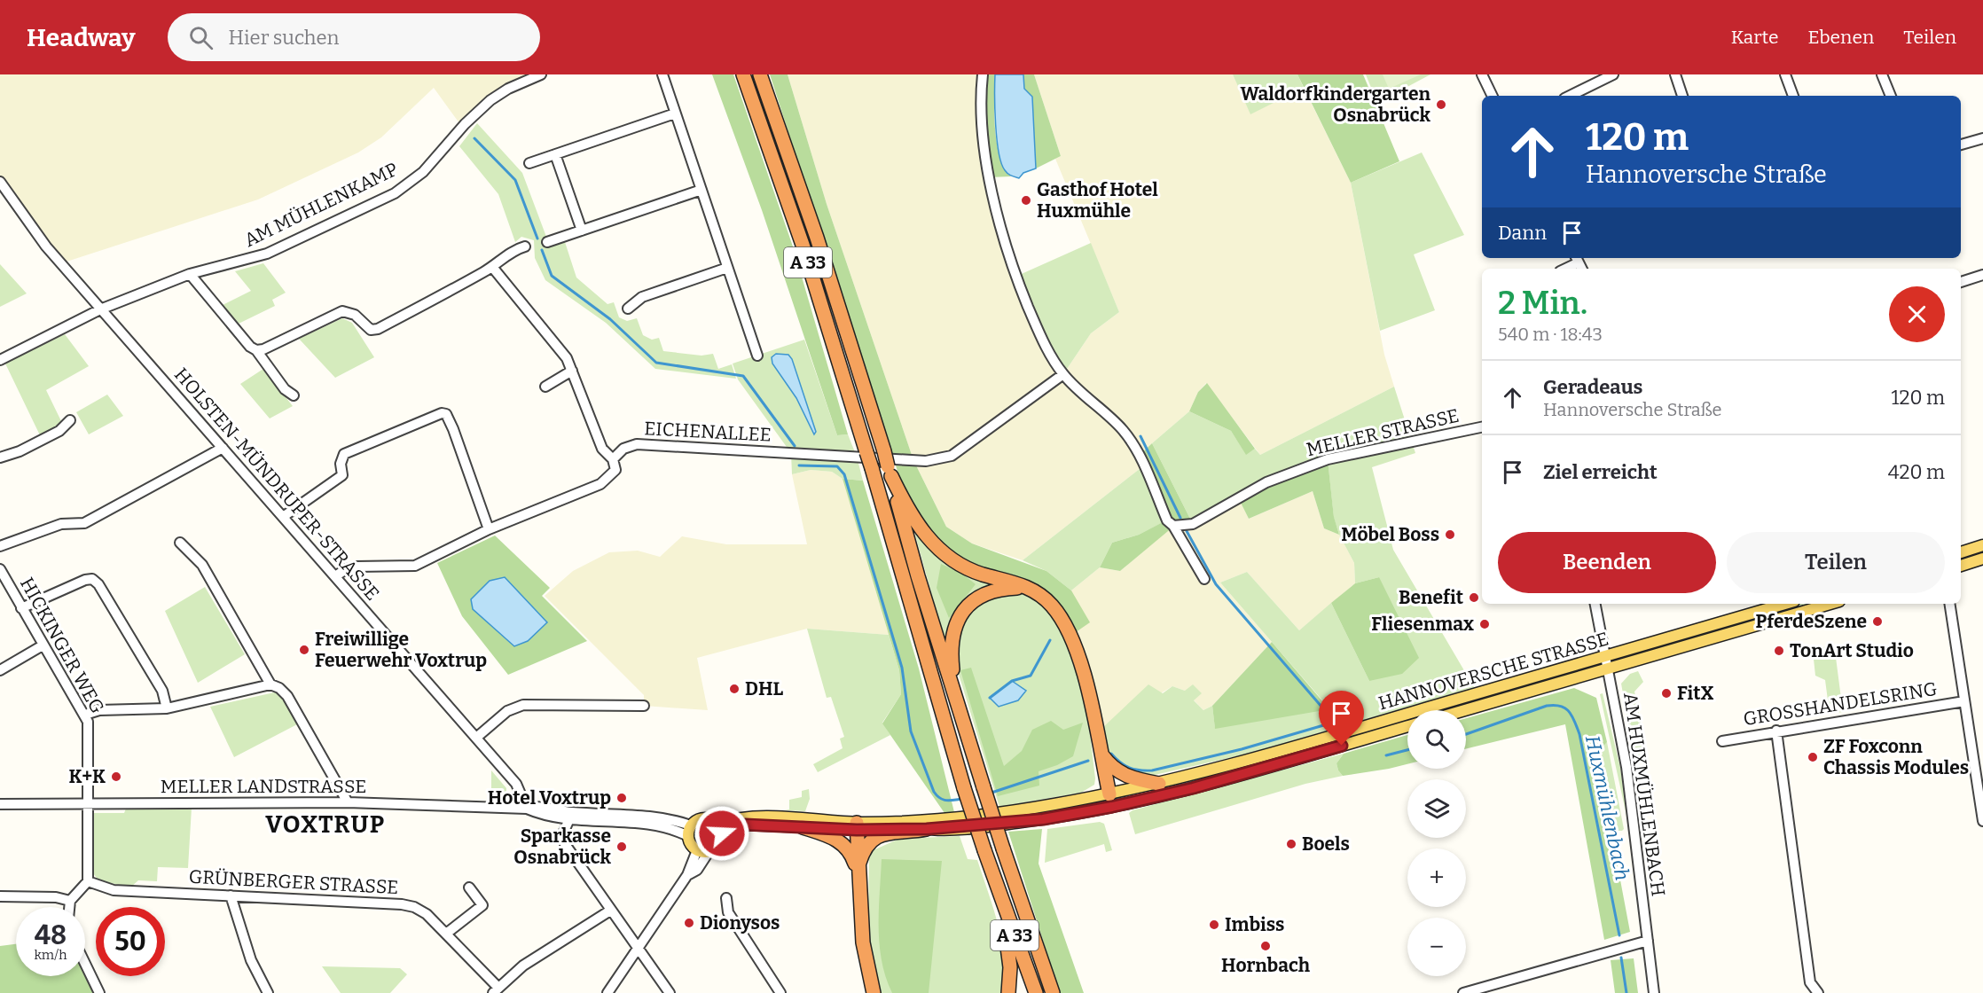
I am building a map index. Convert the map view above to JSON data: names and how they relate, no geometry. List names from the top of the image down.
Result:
{
  "streets": {
    "highway": ["A 33"],
    "main road": ["HANNOVERSCHE STRASSE"],
    "street": [
      "AM MÜHLENKAMP",
      "EICHENALLEE",
      "MELLER STRASSE",
      "HOLSTEN-MÜNDRUPER-STRASSE",
      "HICKINGER WEG",
      "GROSSHANDELSRING",
      "MELLER LANDSTRASSE",
      "AM HUXMÜHLENBACH",
      "GRÜNBERGER STRASSE"
    ]
  },
  "crossings": [
    ["AM MÜHLENKAMP", "HOLSTEN-MÜNDRUPER-STRASSE"],
    ["HOLSTEN-MÜNDRUPER-STRASSE", "MELLER LANDSTRASSE"],
    ["HICKINGER WEG", "MELLER LANDSTRASSE"],
    ["HANNOVERSCHE STRASSE", "AM HUXMÜHLENBACH"]
  ],
  "districts": ["VOXTRUP"],
  "water": ["Huxmühlenbach"],
  "places": [
    "Waldorfkindergarten Osnabrück",
    "Gasthof Hotel Huxmühle",
    "Möbel Boss",
    "Benefit",
    "PferdeSzene",
    "Fliesenmax",
    "Freiwillige Feuerwehr Voxtrup",
    "TonArt Studio",
    "DHL",
    "FitX",
    "ZF Foxconn Chassis Modules",
    "K+K",
    "Hotel Voxtrup",
    "Boels",
    "Sparkasse Osnabrück",
    "Dionysos",
    "Imbiss",
    "Hornbach"
  ],
  "page": {
    "header": "Headway",
    "search": "Hier suchen",
    "nav": ["Karte", "Ebenen", "Teilen"],
    "turn": ["120 m", "Hannoversche Straße"],
    "then": "Dann",
    "heading": ["2 Min.", "540 m · 18:43"],
    "list": [
      {
        "name": "Geradeaus",
        "note": "Hannoversche Straße",
        "value": "120 m"
      },
      {
        "name": "Ziel erreicht",
        "value": "420 m"
      }
    ],
    "buttons": ["Beenden", "Teilen"],
    "map_buttons": ["+", "−"],
    "speed": "48 km/h",
    "limit": "50"
  }
}
